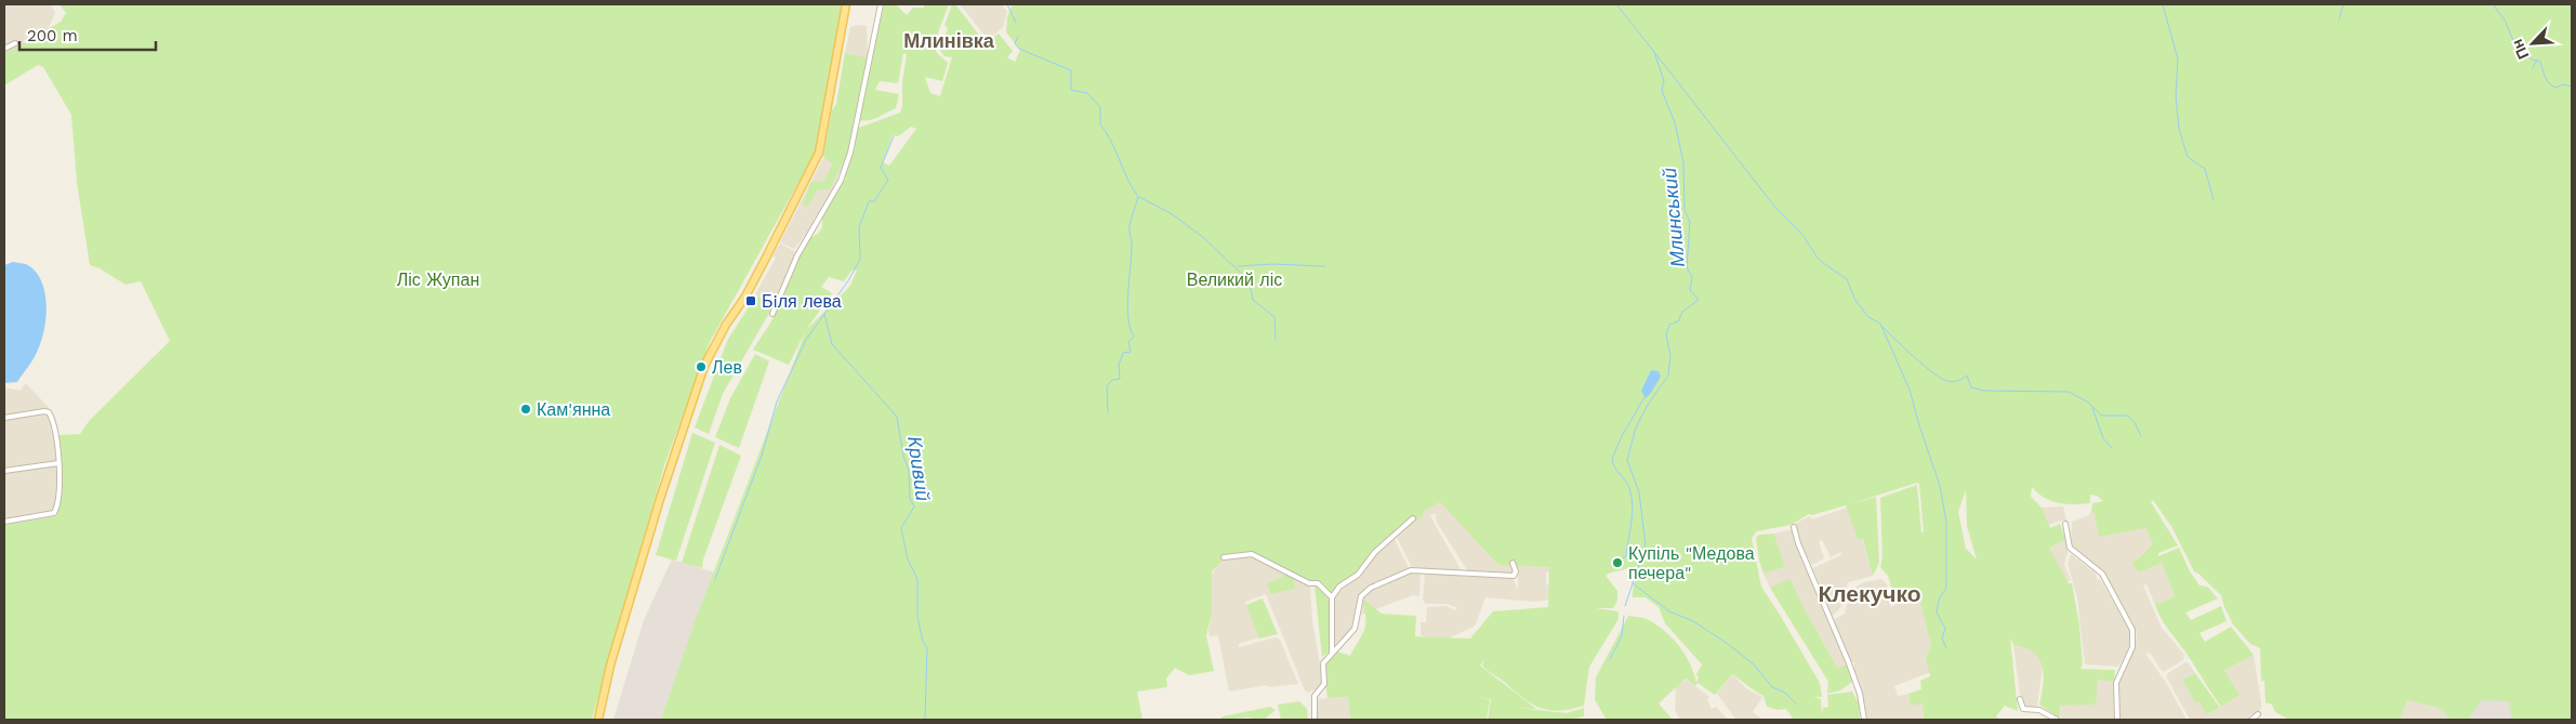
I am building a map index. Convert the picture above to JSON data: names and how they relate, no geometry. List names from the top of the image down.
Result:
{
  "districts": ["Млинівка", "Клекучко"],
  "water": ["Млинський", "Кривий"],
  "parks": ["Ліс Жупан", "Великий ліс"],
  "places": {
    "transit": ["Бiля лева"],
    "other": ["Лев", "Кам'янна", "Купіль \"Медова печера\""]
  },
  "scale_bar": "200 m",
  "north": "bottom left"
}
